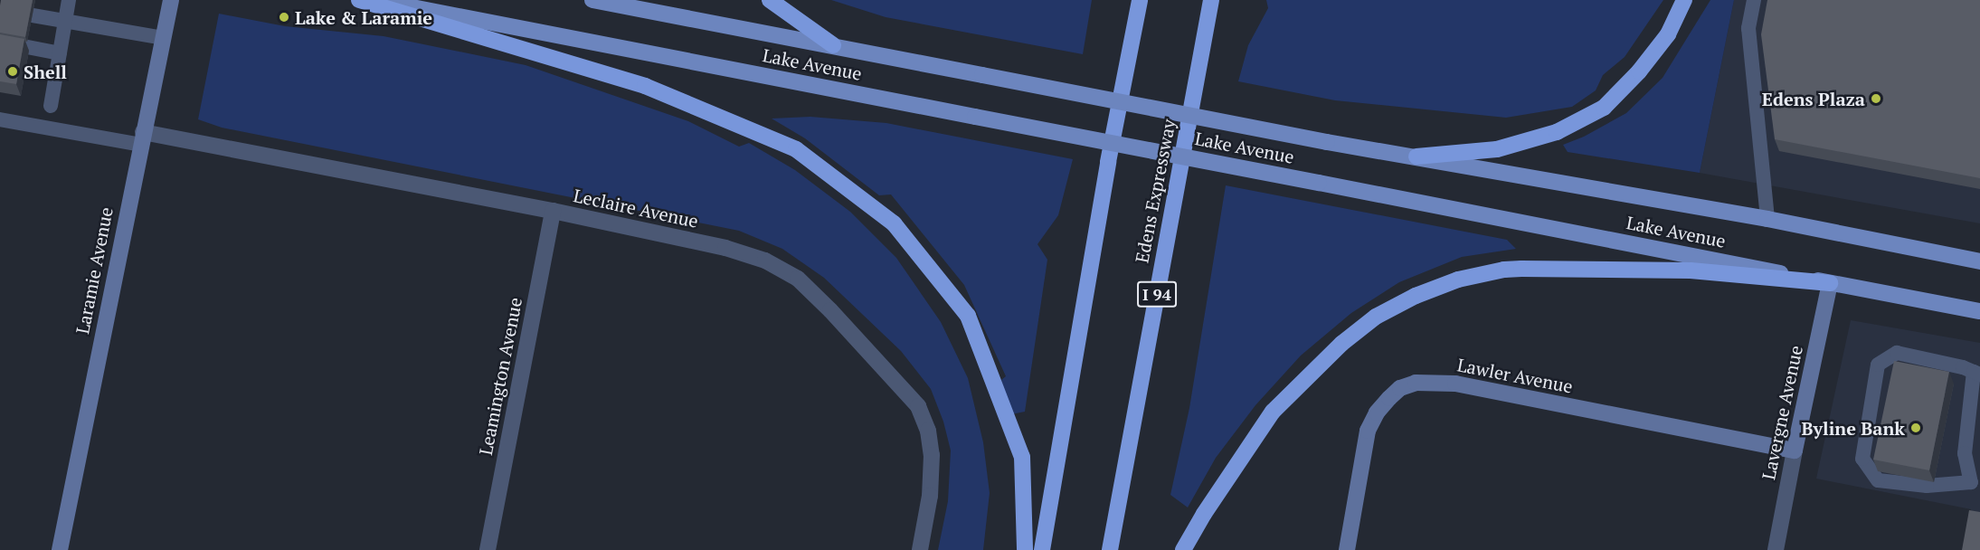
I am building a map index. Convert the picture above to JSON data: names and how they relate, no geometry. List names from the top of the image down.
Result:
{
  "streets": {
    "highway": ["Edens Expressway", "I 94"],
    "main road": ["Lake Avenue"],
    "street": [
      "Leclaire Avenue",
      "Laramie Avenue",
      "Lawler Avenue",
      "Leamington Avenue",
      "Lavergne Avenue"
    ]
  },
  "crossings": [
    ["Lake Avenue", "Lavergne Avenue"],
    ["Leclaire Avenue", "Laramie Avenue"],
    ["Leclaire Avenue", "Leamington Avenue"],
    ["Lawler Avenue", "Lavergne Avenue"]
  ],
  "places": [
    "Lake & Laramie",
    "Shell",
    "Edens Plaza",
    "Byline Bank"
  ]
}
